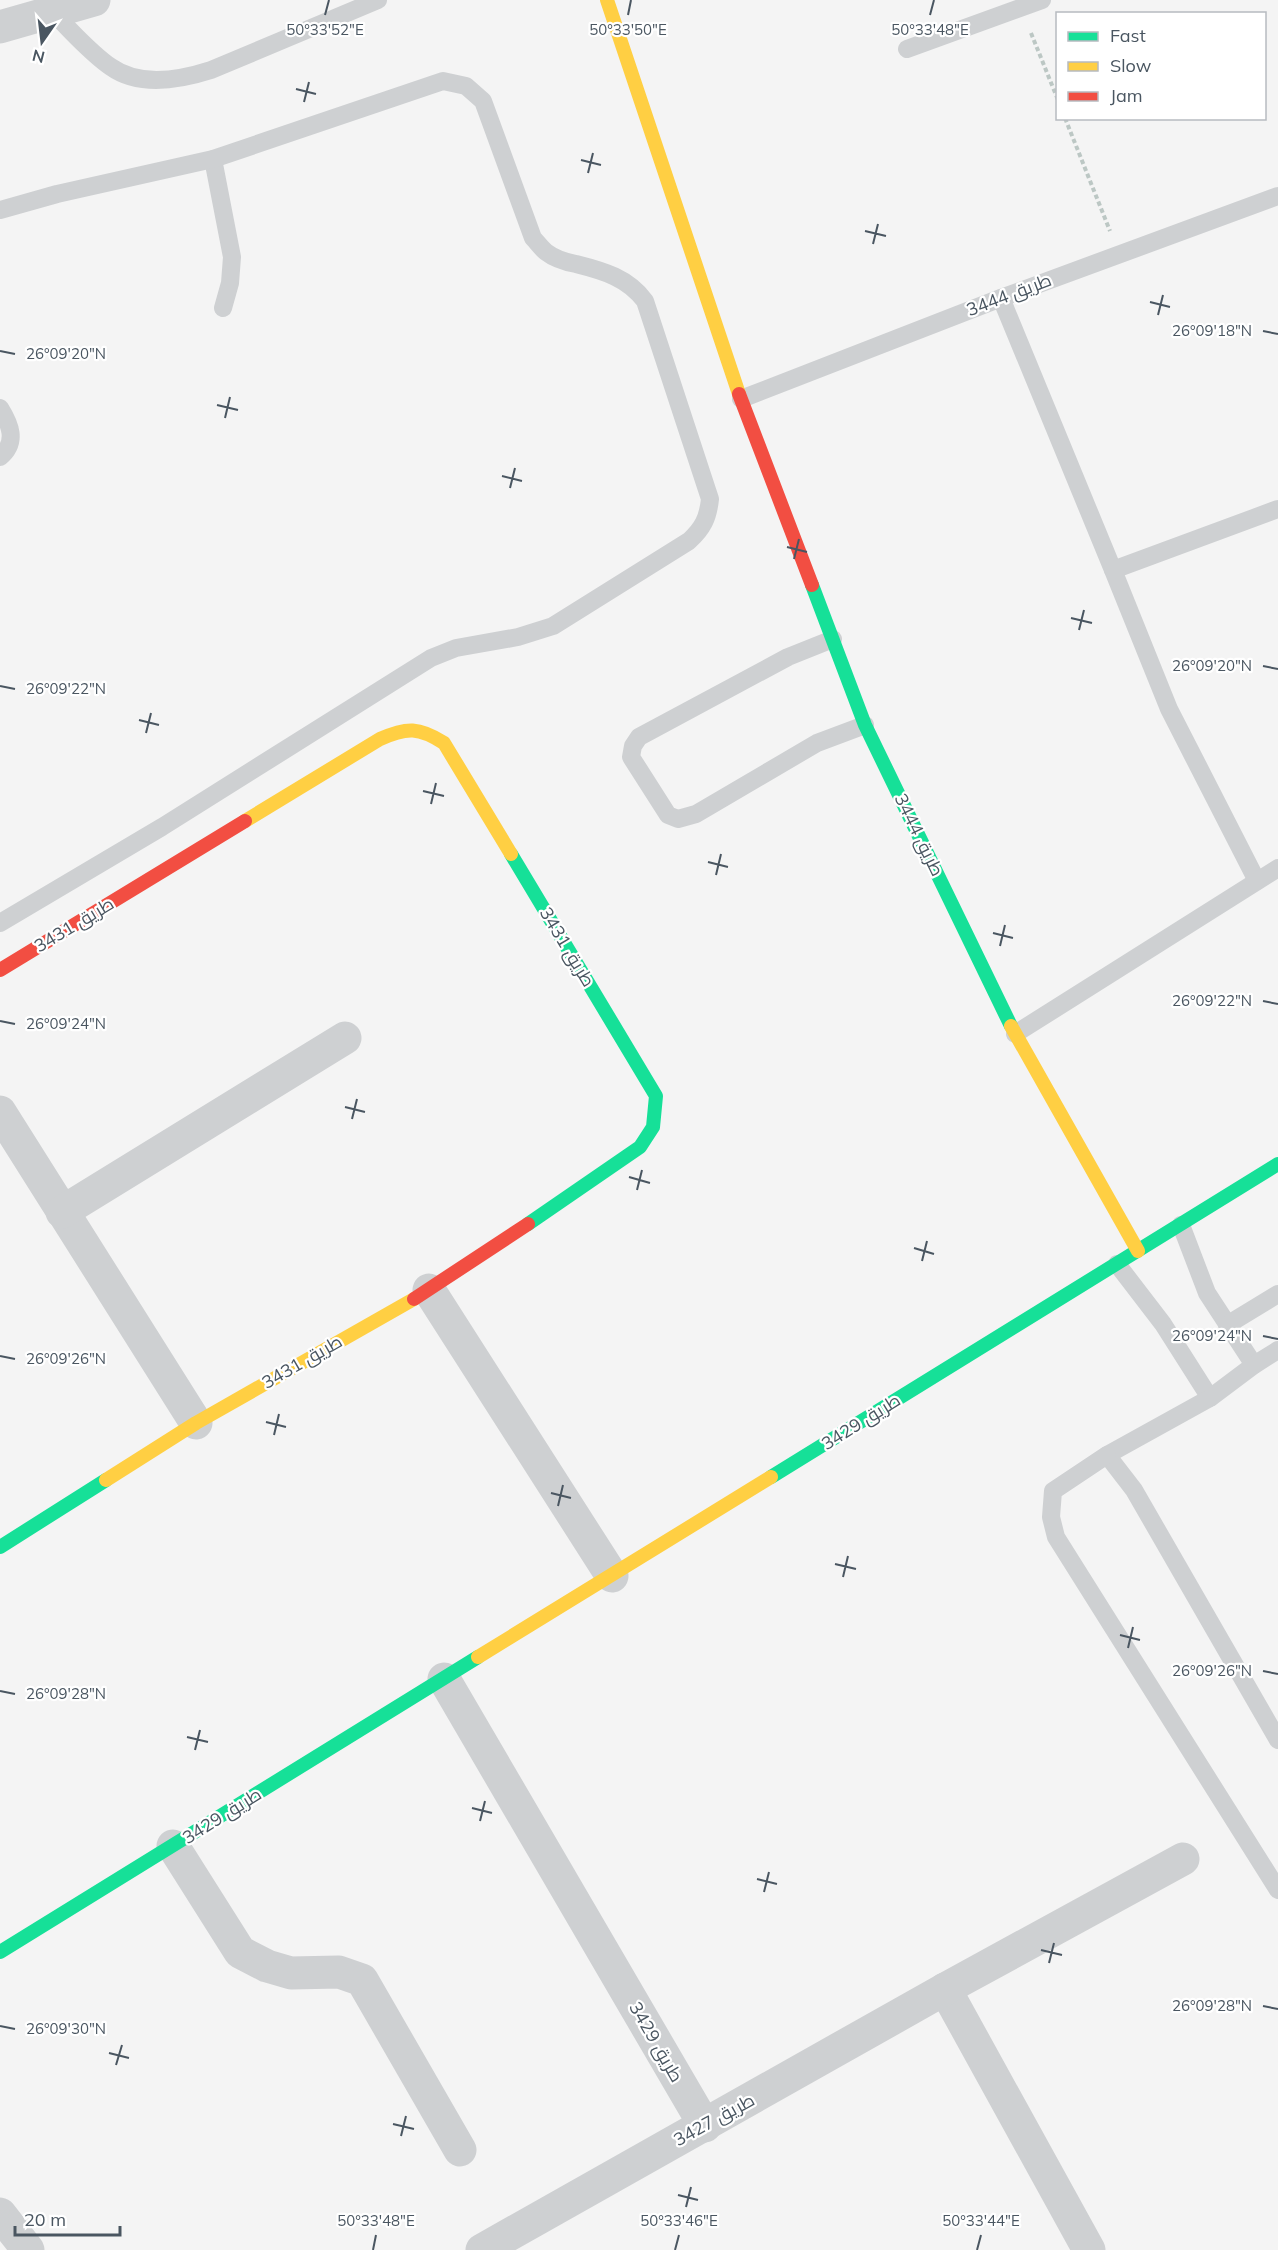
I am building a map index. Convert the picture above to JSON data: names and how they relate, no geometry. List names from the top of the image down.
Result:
{
  "streets": {
    "street": [
      "طريق 3444",
      "طريق 3431",
      "طريق 3429",
      "طريق 3427"
    ]
  },
  "crossings": [
    ["طريق 3444", "طريق 3429"],
    ["طريق 3429", "طريق 3427"]
  ],
  "legend": ["Fast", "Slow", "Jam"],
  "scale_bar": "20 m",
  "north": "bottom",
  "coordinates": [
    "50°33'52\"E",
    "50°33'50\"E",
    "50°33'48\"E",
    "26°09'18\"N",
    "26°09'20\"N",
    "26°09'22\"N",
    "26°09'24\"N",
    "26°09'26\"N",
    "26°09'28\"N",
    "26°09'30\"N",
    "50°33'46\"E",
    "50°33'44\"E"
  ]
}
